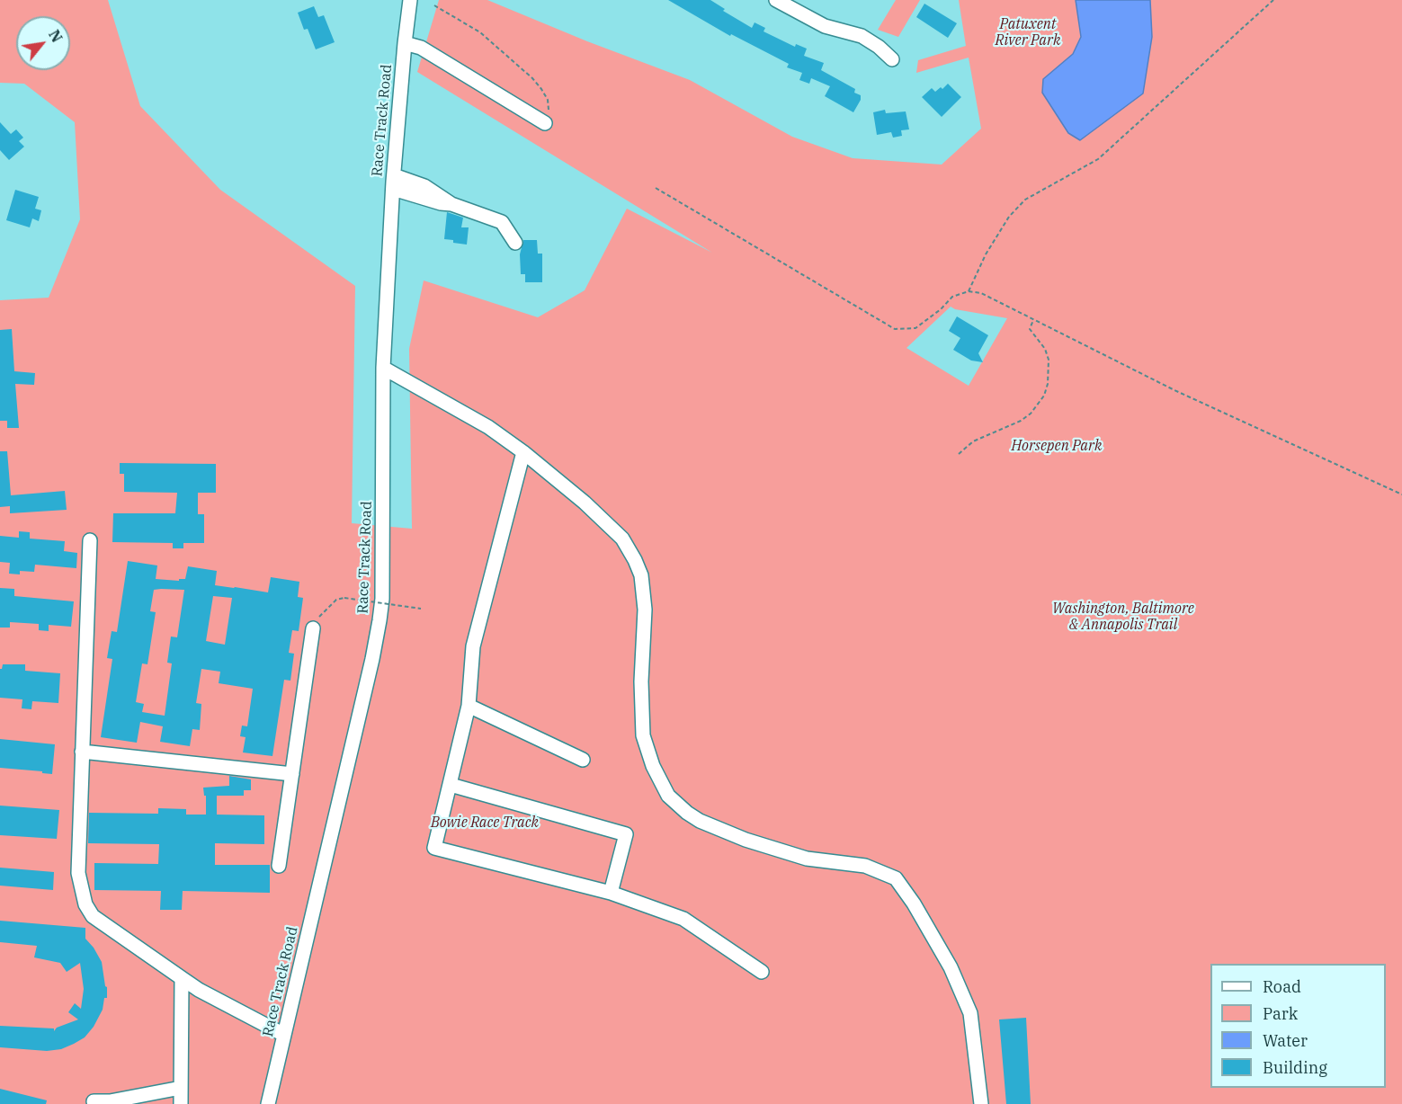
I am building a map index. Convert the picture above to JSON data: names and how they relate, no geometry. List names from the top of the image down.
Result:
{
  "streets": {
    "street": ["Race Track Road"]
  },
  "parks": [
    "Patuxent River Park",
    "Horsepen Park",
    "Washington, Baltimore & Annapolis Trail",
    "Bowie Race Track"
  ],
  "legend": [
    "Road",
    "Park",
    "Water",
    "Building"
  ],
  "north": "top right"
}
